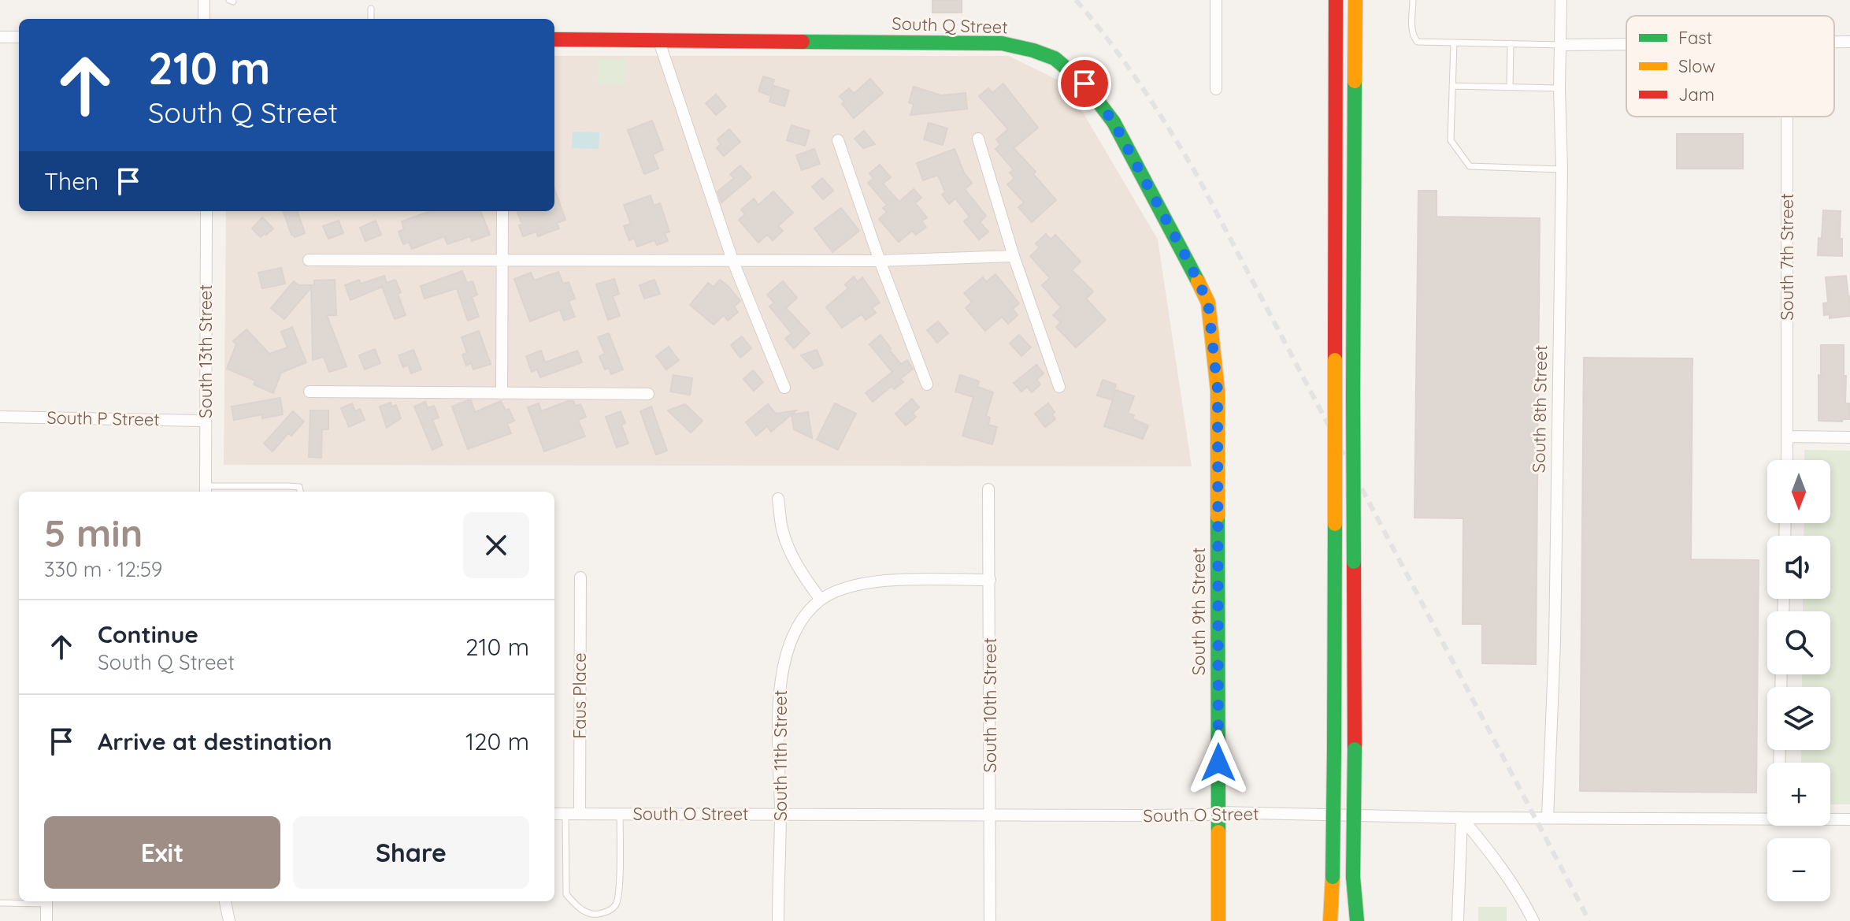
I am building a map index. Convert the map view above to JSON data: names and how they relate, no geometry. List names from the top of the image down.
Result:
{
  "streets": {
    "main road": ["South Q Street", "South 9th Street"],
    "street": [
      "South 7th Street",
      "South 13th Street",
      "South 8th Street",
      "South P Street",
      "Faus Place",
      "South 10th Street",
      "South 11th Street",
      "South O Street"
    ]
  },
  "crossings": [
    ["South Q Street", "South 9th Street"],
    ["South 13th Street", "South P Street"],
    ["South 8th Street", "South O Street"],
    ["South 9th Street", "South O Street"],
    ["Faus Place", "South O Street"],
    ["South 10th Street", "South O Street"],
    ["South 11th Street", "South O Street"]
  ],
  "legend": ["Fast", "Slow", "Jam"],
  "north": "bottom",
  "page": {
    "turn": ["210 m", "South Q Street"],
    "then": "Then",
    "map_buttons": ["+", "−"],
    "heading": ["5 min", "330 m · 12:59"],
    "list": [
      {
        "name": "Continue",
        "note": "South Q Street",
        "value": "210 m"
      },
      {
        "name": "Arrive at destination",
        "value": "120 m"
      }
    ],
    "buttons": ["Exit", "Share"]
  }
}
